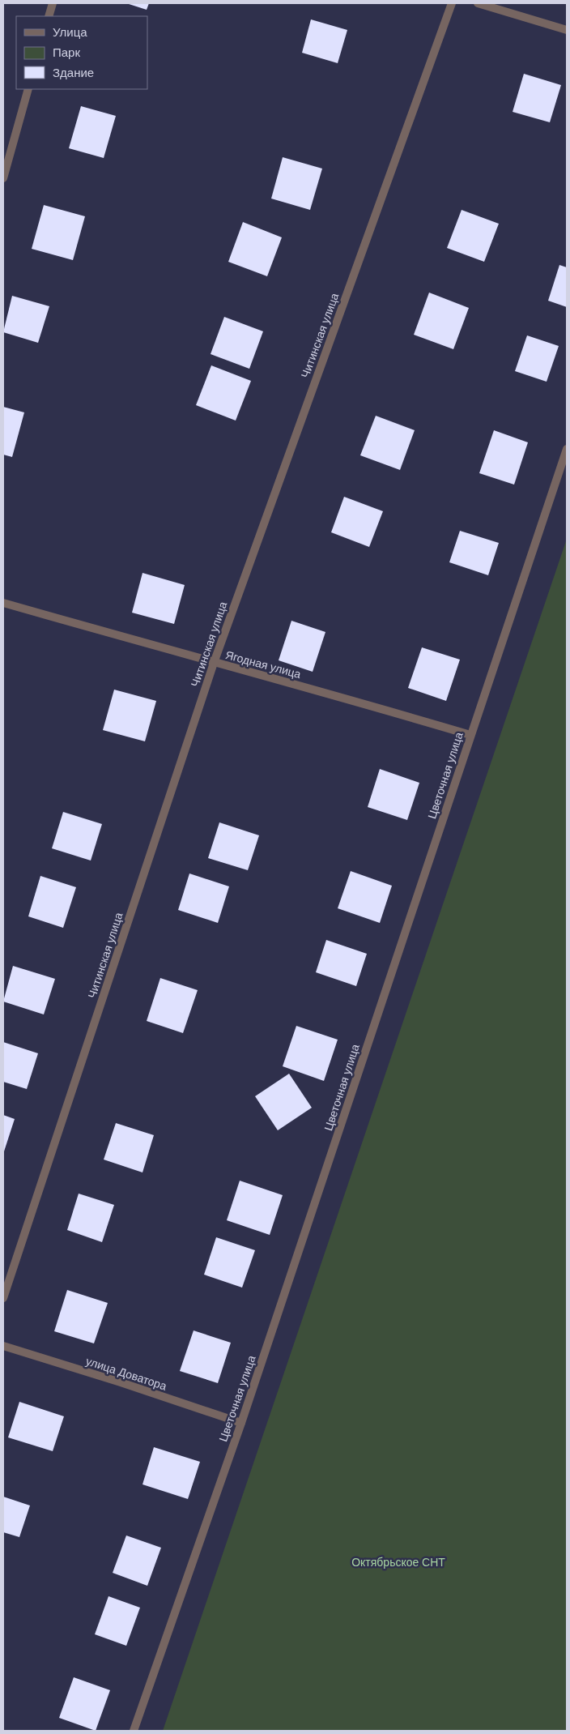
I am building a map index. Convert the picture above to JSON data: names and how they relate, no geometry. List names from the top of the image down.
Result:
{
  "streets": {
    "street": [
      "Читинская улица",
      "Ягодная улица",
      "Цветочная улица",
      "улица Доватора"
    ]
  },
  "crossings": [
    ["Читинская улица", "Ягодная улица"],
    ["Ягодная улица", "Цветочная улица"],
    ["Цветочная улица", "улица Доватора"]
  ],
  "parks": ["Октябрьское СНТ"],
  "legend": ["Улица", "Парк", "Здание"]
}
